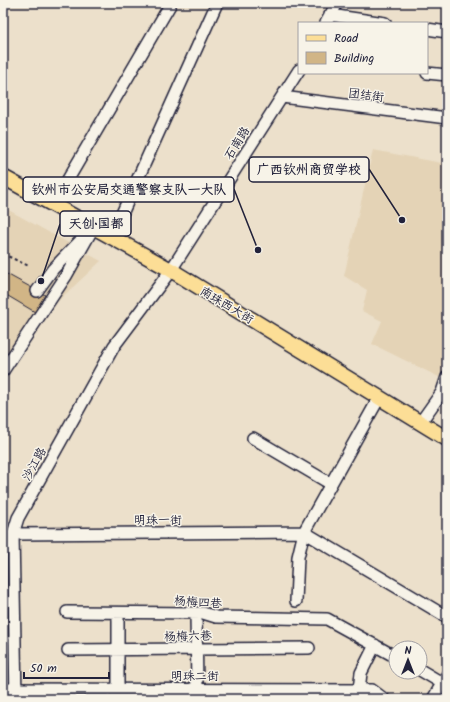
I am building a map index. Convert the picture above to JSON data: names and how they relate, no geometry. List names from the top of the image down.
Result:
{
  "streets": {
    "main road": ["南珠西大街"],
    "street": [
      "团结街",
      "石南路",
      "沙江路",
      "明珠一街",
      "杨梅四巷",
      "杨梅六巷",
      "明珠二街"
    ]
  },
  "crossings": [
    ["团结街", "石南路"],
    ["石南路", "南珠西大街"],
    ["石南路", "沙江路"],
    ["南珠西大街", "沙江路"],
    ["沙江路", "明珠一街"],
    ["沙江路", "明珠二街"]
  ],
  "places": ["广西钦州商贸学校", "钦州市公安局交通警察支队一大队", "天创·国都"],
  "legend": ["Road", "Building"],
  "scale_bar": "50 m",
  "north": "top"
}
